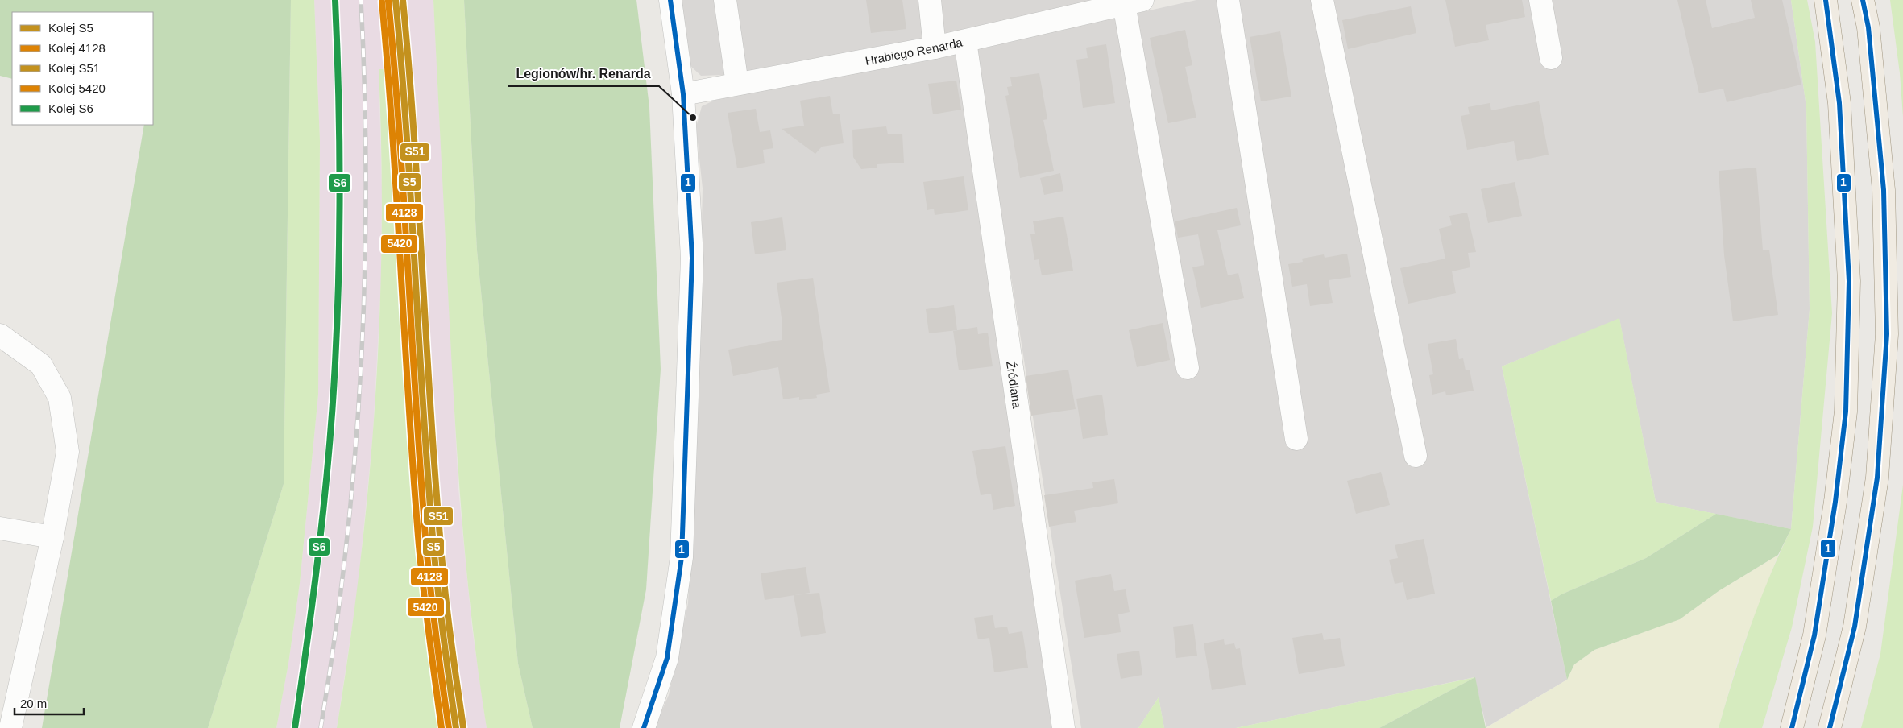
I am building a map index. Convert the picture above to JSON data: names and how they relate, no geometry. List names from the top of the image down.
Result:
{
  "streets": {
    "street": ["Hrabiego Renarda", "Źródlana"]
  },
  "crossings": [
    ["Hrabiego Renarda", "Źródlana"]
  ],
  "places": ["Legionów/hr. Renarda"],
  "lines": [
    "rail line S5",
    "rail line S51",
    "rail line S6",
    "transit line 1",
    "rail line 4128",
    "rail line 5420"
  ],
  "legend": [
    "Kolej S5",
    "Kolej 4128",
    "Kolej S51",
    "Kolej 5420",
    "Kolej S6"
  ],
  "scale_bar": "20 m"
}
